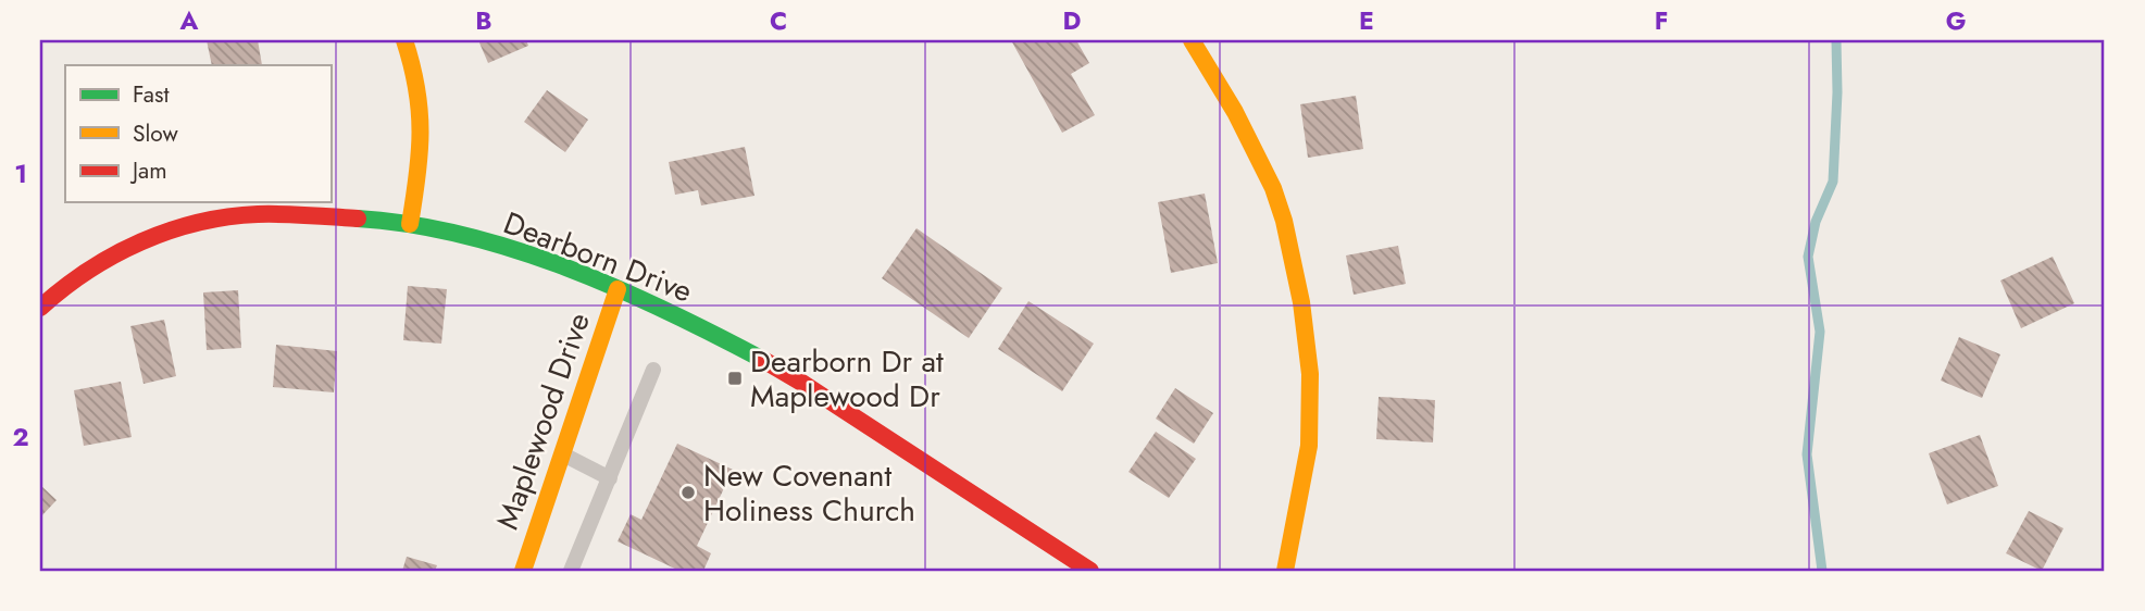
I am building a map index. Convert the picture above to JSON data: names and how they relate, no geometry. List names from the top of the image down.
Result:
{
  "streets": {
    "street": ["Dearborn Drive", "Maplewood Drive"]
  },
  "crossings": [
    ["Dearborn Drive", "Maplewood Drive"]
  ],
  "places": {
    "transit": ["Dearborn Dr at Maplewood Dr"],
    "other": ["New Covenant Holiness Church"]
  },
  "legend": ["Fast", "Slow", "Jam"],
  "grid": {
    "columns": [
      "A",
      "B",
      "C",
      "D",
      "E",
      "F",
      "G"
    ],
    "rows": ["1", "2"]
  }
}
